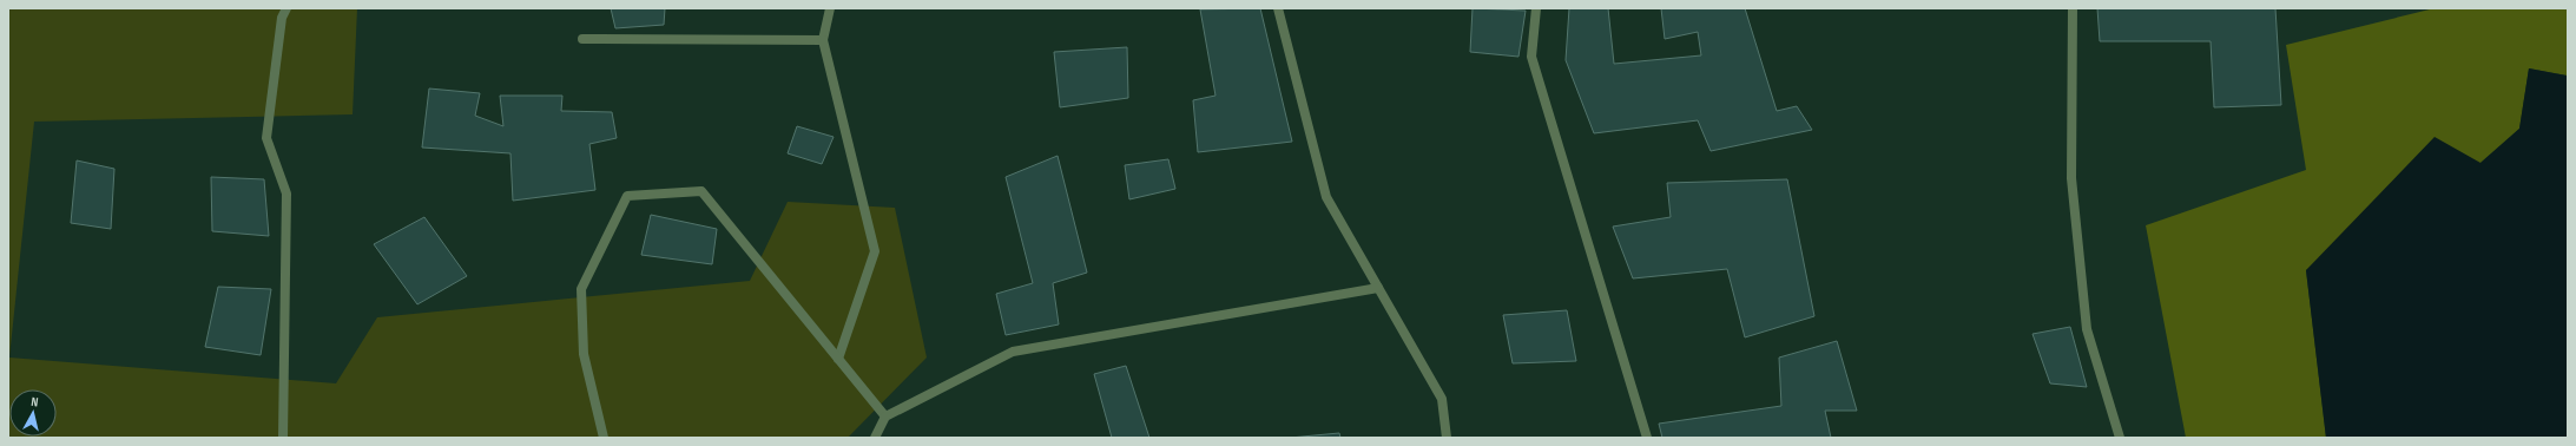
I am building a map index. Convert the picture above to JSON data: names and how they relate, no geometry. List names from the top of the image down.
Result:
{
  "north": "top"
}
